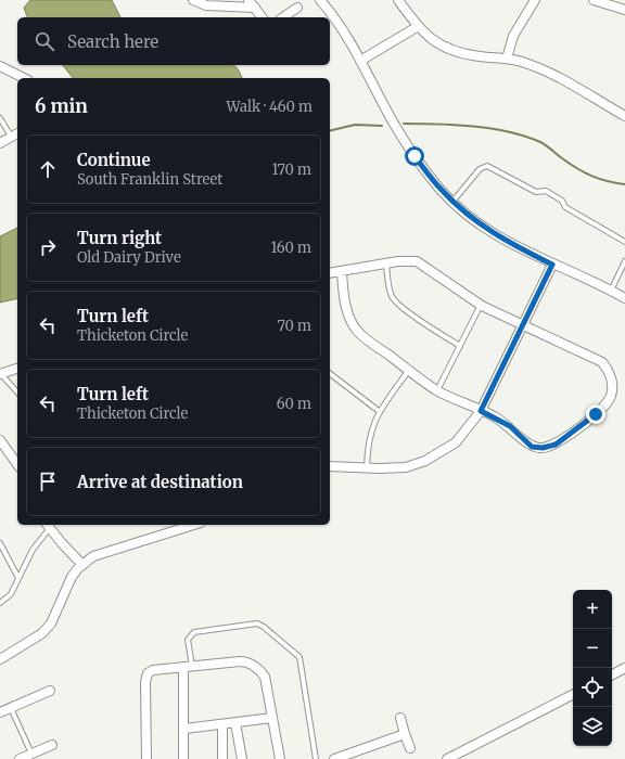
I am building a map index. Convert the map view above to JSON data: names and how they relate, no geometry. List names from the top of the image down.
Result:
{
  "page": {
    "search": "Search here",
    "heading": ["6 min", "Walk · 460 m"],
    "list": [
      ["Continue", "South Franklin Street", "170 m"],
      ["Turn right", "Old Dairy Drive", "160 m"],
      ["Turn left", "Thicketon Circle", "70 m"],
      ["Turn left", "Thicketon Circle", "60 m"],
      "Arrive at destination"
    ],
    "map_buttons": ["+", "−"]
  }
}
